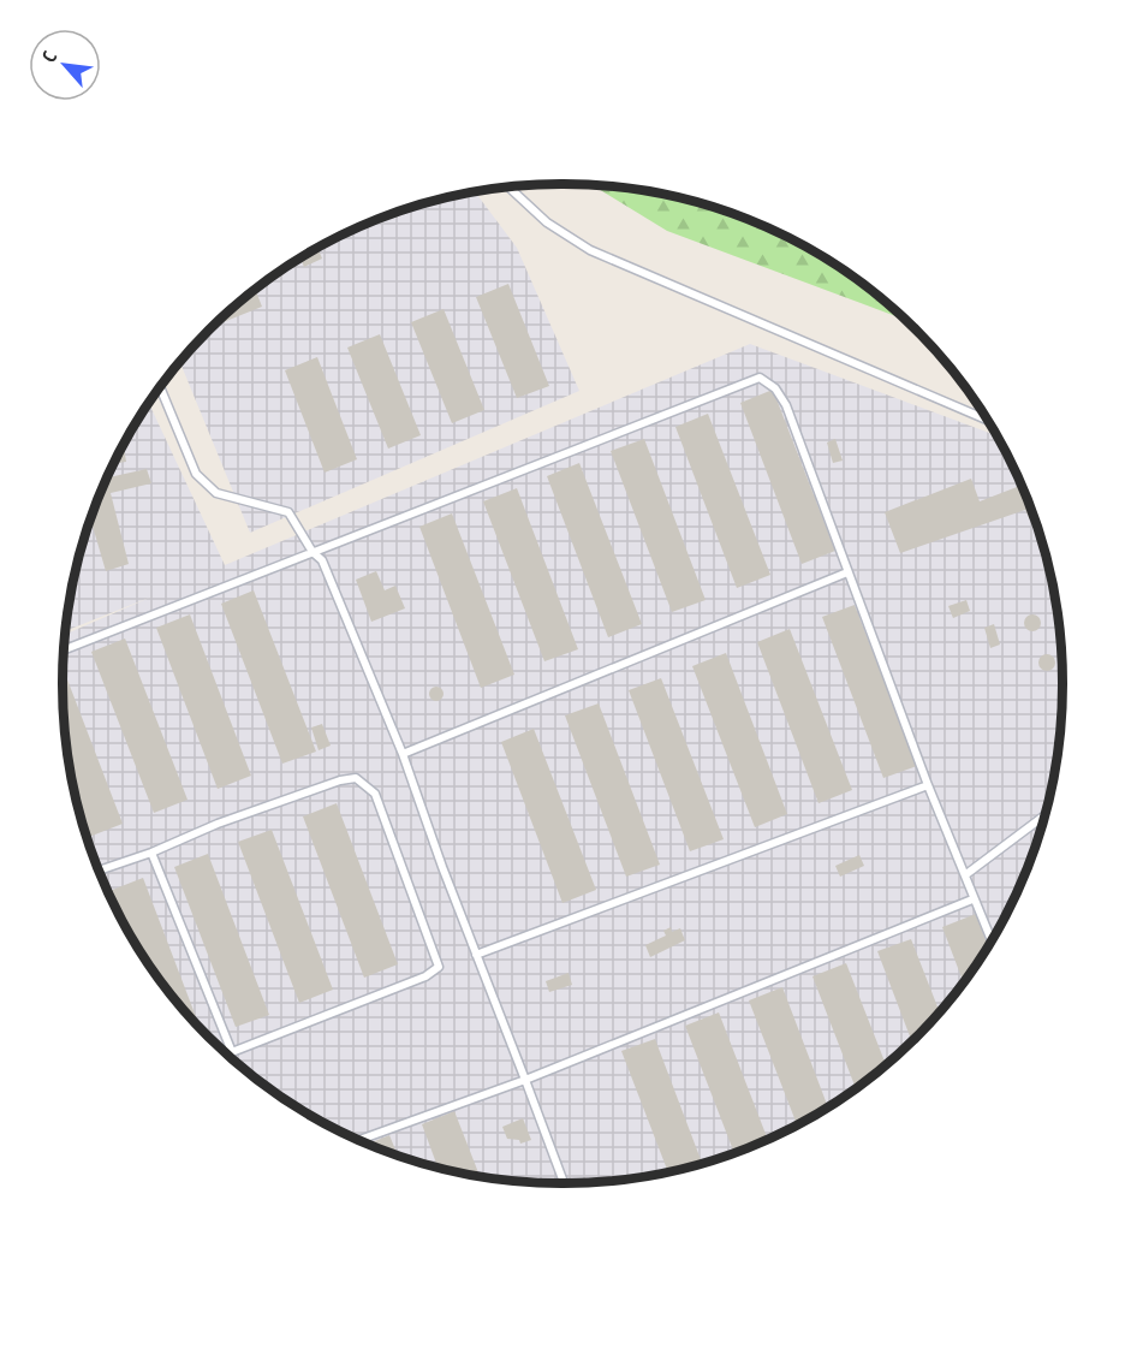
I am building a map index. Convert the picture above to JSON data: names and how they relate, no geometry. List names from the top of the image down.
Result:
{
  "north": "top left"
}
